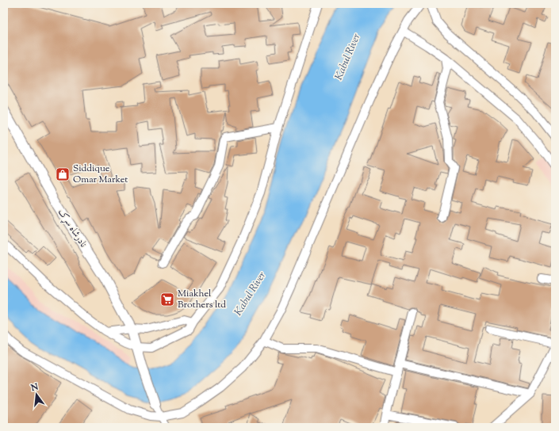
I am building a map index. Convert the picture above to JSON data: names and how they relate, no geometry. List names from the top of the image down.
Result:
{
  "streets": {
    "street": ["نادرشاه سړک"]
  },
  "water": ["Kabul River"],
  "places": {
    "shop": ["Siddique Omar Market"],
    "supermarket": ["Miakhel Brothers ltd"]
  },
  "north": "top"
}
